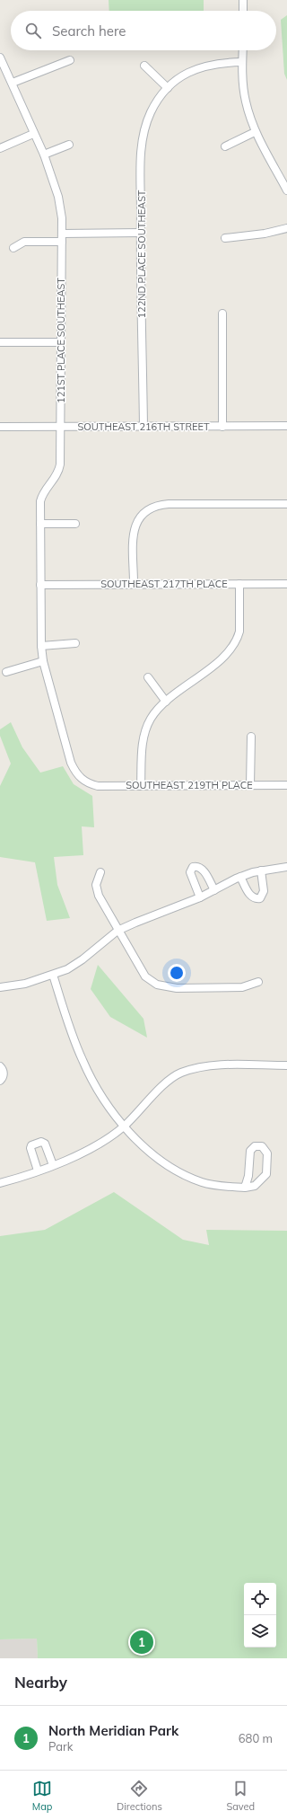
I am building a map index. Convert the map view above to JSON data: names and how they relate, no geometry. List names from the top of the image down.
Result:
{
  "streets": {
    "street": [
      "122ND PLACE SOUTHEAST",
      "121ST PLACE SOUTHEAST",
      "SOUTHEAST 216TH STREET",
      "SOUTHEAST 217TH PLACE",
      "SOUTHEAST 219TH PLACE"
    ]
  },
  "crossings": [
    ["122ND PLACE SOUTHEAST", "SOUTHEAST 216TH STREET"],
    ["121ST PLACE SOUTHEAST", "SOUTHEAST 216TH STREET"],
    ["121ST PLACE SOUTHEAST", "SOUTHEAST 217TH PLACE"],
    ["121ST PLACE SOUTHEAST", "SOUTHEAST 219TH PLACE"]
  ],
  "page": {
    "search": "Search here",
    "pins": "1",
    "heading": "Nearby",
    "list": [
      {
        "mark": "1",
        "name": "North Meridian Park",
        "note": "Park",
        "value": "680 m"
      }
    ],
    "nav": ["Map", "Directions", "Saved"]
  }
}
